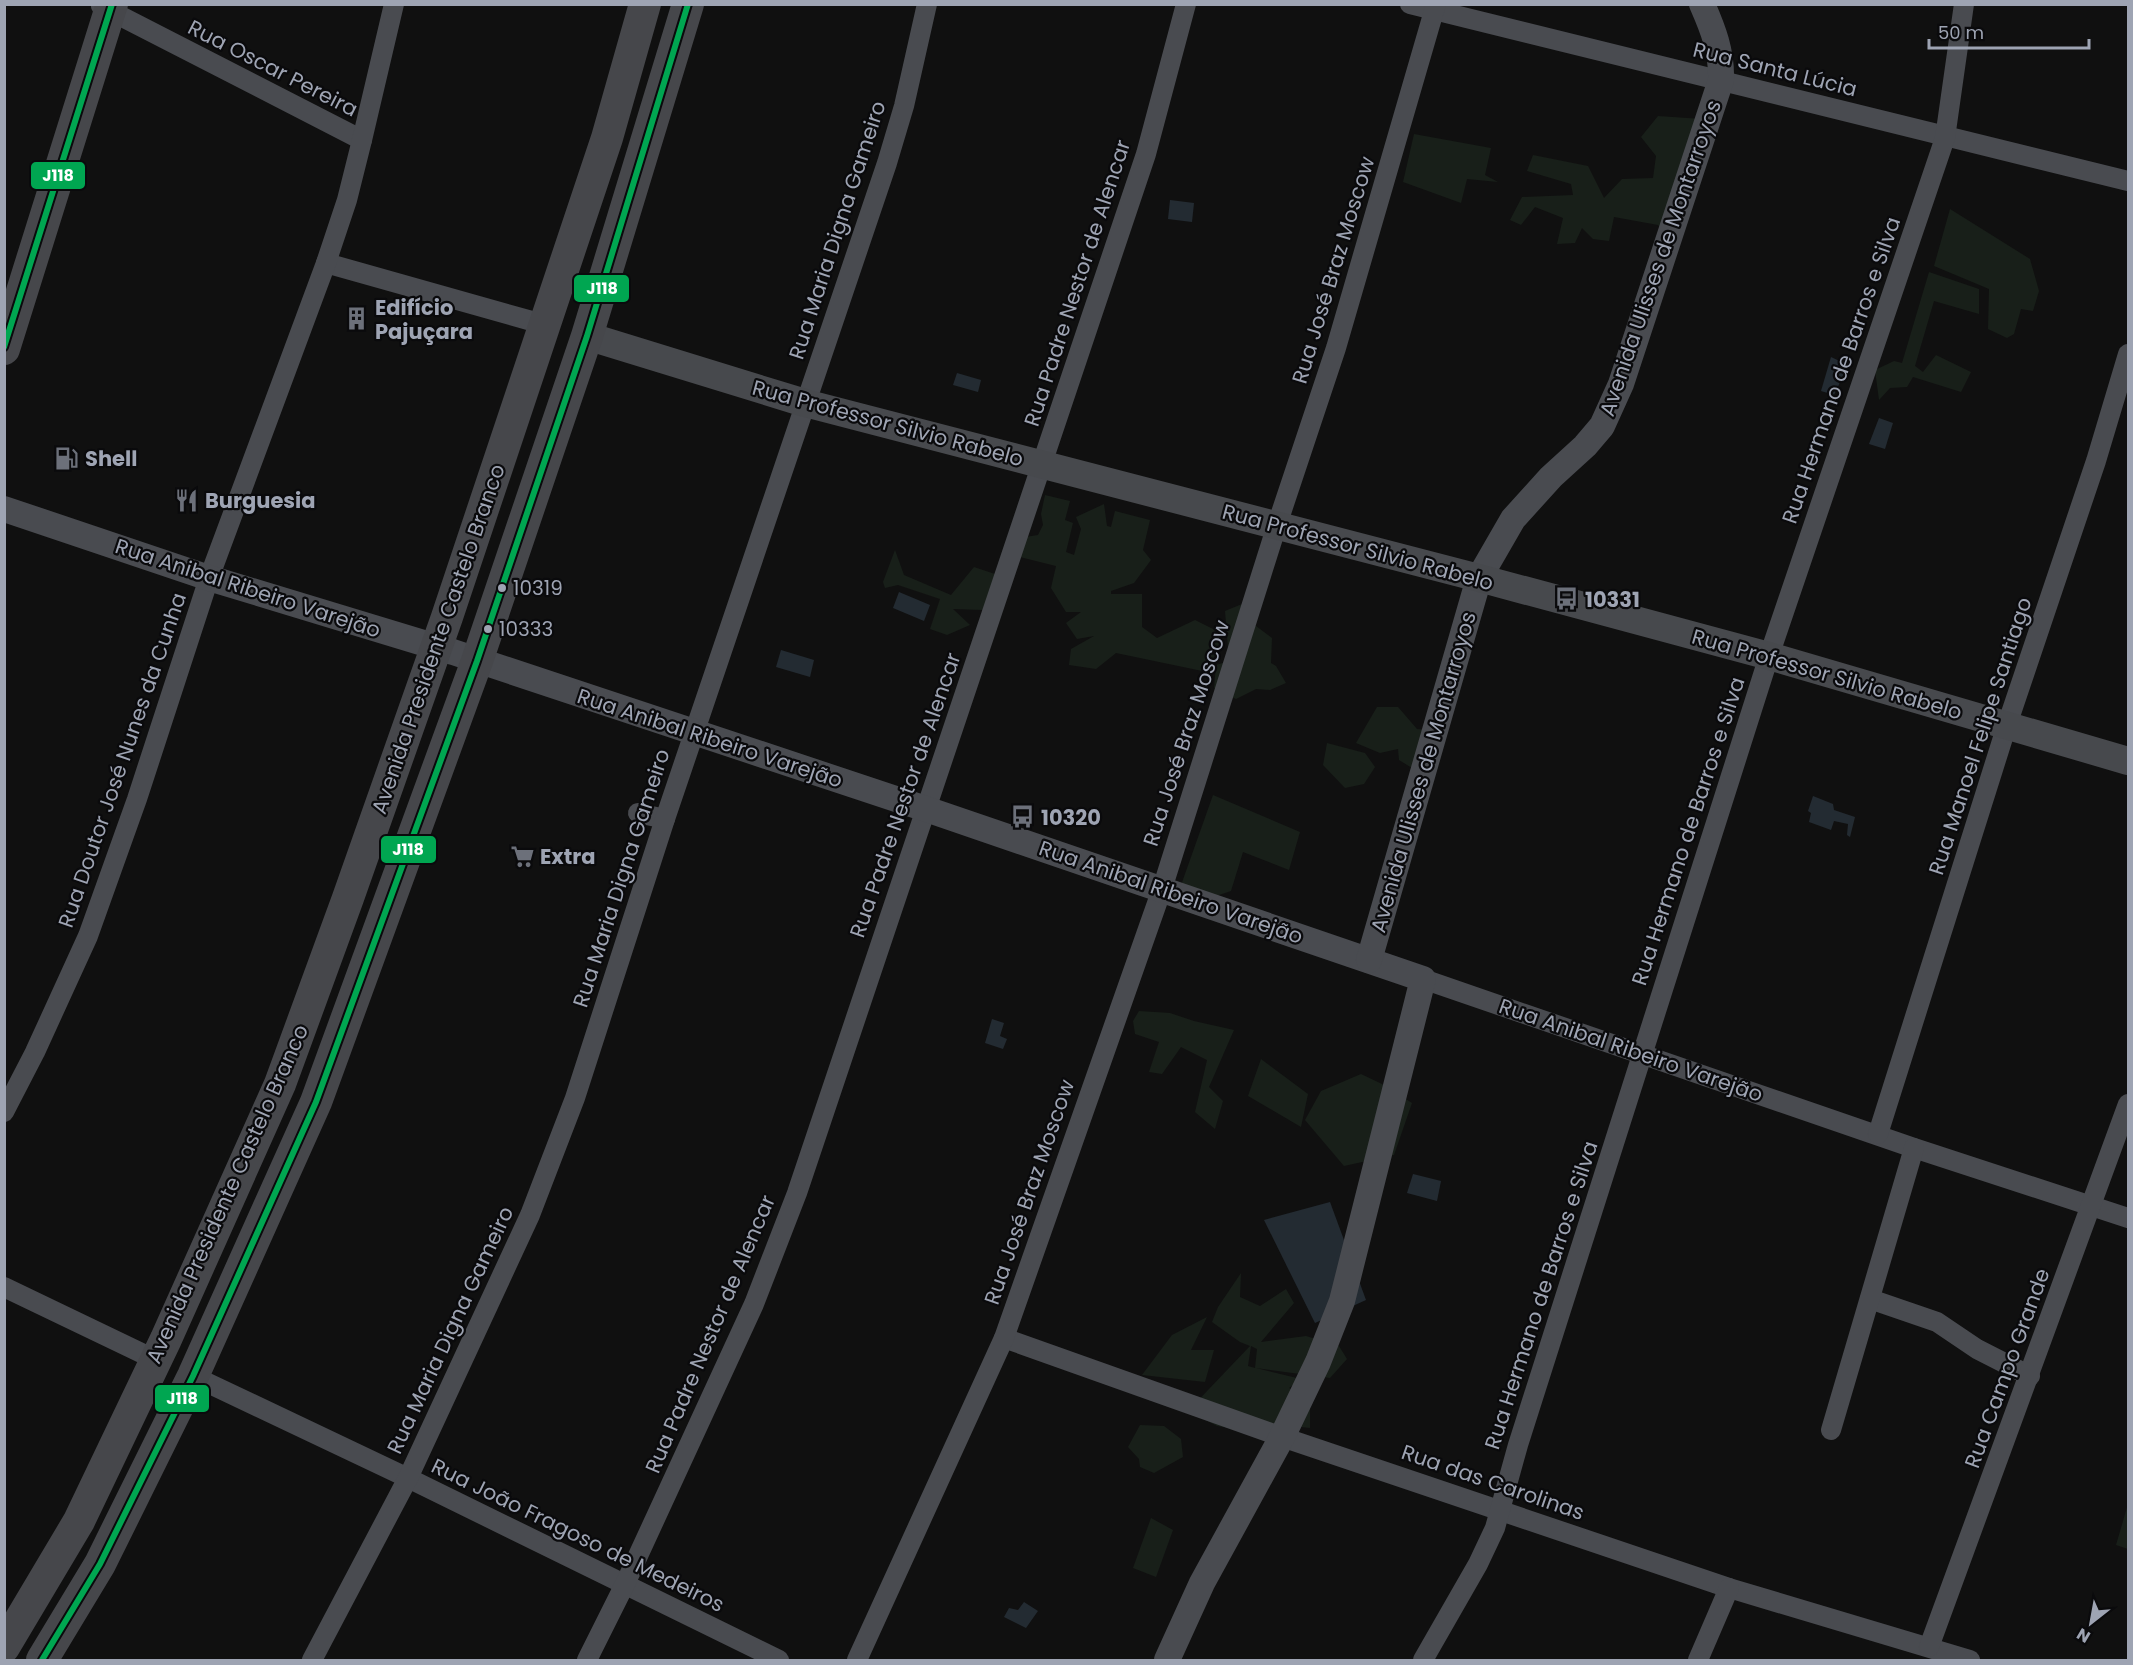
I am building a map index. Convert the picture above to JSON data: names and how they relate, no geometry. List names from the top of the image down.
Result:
{
  "streets": {
    "main road": ["Rua Professor Silvio Rabelo", "Avenida Presidente Castelo Branco"],
    "street": [
      "Rua Oscar Pereira",
      "Rua Santa Lúcia",
      "Rua Maria Digna Gameiro",
      "Avenida Ulisses de Montarroyos",
      "Rua José Braz Moscow",
      "Rua Padre Nestor de Alencar",
      "Rua Hermano de Barros e Silva",
      "Rua Anibal Ribeiro Varejão",
      "Rua Manoel Felipe Santiago",
      "Rua Doutor José Nunes da Cunha",
      "Rua Campo Grande",
      "Rua das Carolinas",
      "Rua João Fragoso de Medeiros"
    ]
  },
  "crossings": [
    ["Rua Oscar Pereira", "Rua Doutor José Nunes da Cunha"],
    ["Rua Santa Lúcia", "Avenida Ulisses de Montarroyos"],
    ["Rua Santa Lúcia", "Rua José Braz Moscow"],
    ["Rua Santa Lúcia", "Rua Hermano de Barros e Silva"],
    ["Rua Maria Digna Gameiro", "Rua Professor Silvio Rabelo"],
    ["Rua Maria Digna Gameiro", "Rua Anibal Ribeiro Varejão"],
    ["Rua Maria Digna Gameiro", "Rua João Fragoso de Medeiros"],
    ["Avenida Ulisses de Montarroyos", "Rua Professor Silvio Rabelo"],
    ["Avenida Ulisses de Montarroyos", "Rua Anibal Ribeiro Varejão"],
    ["Rua José Braz Moscow", "Rua Professor Silvio Rabelo"],
    ["Rua José Braz Moscow", "Rua Anibal Ribeiro Varejão"],
    ["Rua José Braz Moscow", "Rua das Carolinas"],
    ["Rua Padre Nestor de Alencar", "Rua Professor Silvio Rabelo"],
    ["Rua Padre Nestor de Alencar", "Rua Anibal Ribeiro Varejão"],
    ["Rua Padre Nestor de Alencar", "Rua João Fragoso de Medeiros"],
    ["Rua Hermano de Barros e Silva", "Rua Professor Silvio Rabelo"],
    ["Rua Hermano de Barros e Silva", "Rua Anibal Ribeiro Varejão"],
    ["Rua Hermano de Barros e Silva", "Rua das Carolinas"],
    ["Rua Professor Silvio Rabelo", "Avenida Presidente Castelo Branco"],
    ["Rua Professor Silvio Rabelo", "Rua Manoel Felipe Santiago"],
    ["Rua Anibal Ribeiro Varejão", "Avenida Presidente Castelo Branco"],
    ["Rua Anibal Ribeiro Varejão", "Rua Manoel Felipe Santiago"],
    ["Rua Anibal Ribeiro Varejão", "Rua Doutor José Nunes da Cunha"],
    ["Rua Anibal Ribeiro Varejão", "Rua Campo Grande"],
    ["Avenida Presidente Castelo Branco", "Rua João Fragoso de Medeiros"],
    ["Rua Campo Grande", "Rua das Carolinas"]
  ],
  "places": {
    "building": ["Edifício Pajuçara"],
    "fuel station": ["Shell"],
    "restaurant": ["Burguesia"],
    "other": ["10319", "10333"],
    "bus stop": ["10331", "10320"],
    "supermarket": ["Extra"]
  },
  "lines": ["transit line J118"],
  "scale_bar": "50 m",
  "north": "bottom left"
}
